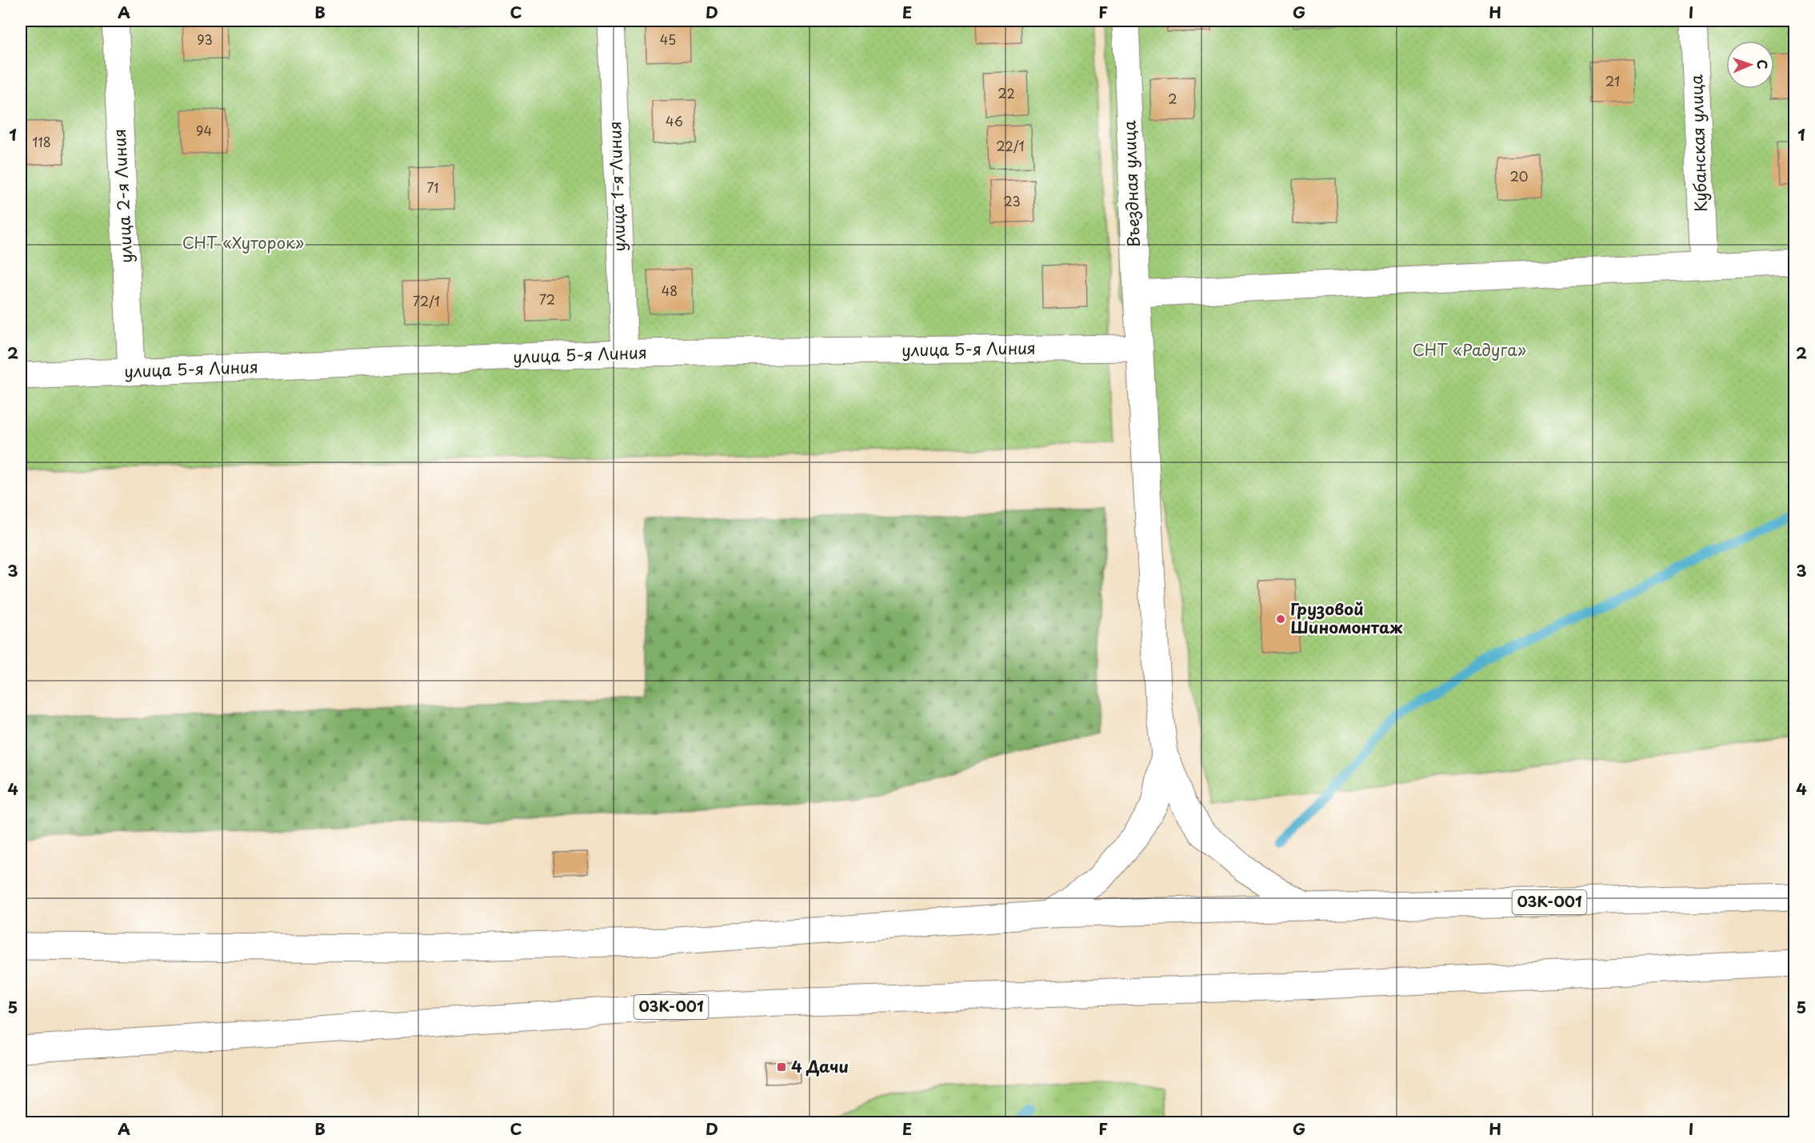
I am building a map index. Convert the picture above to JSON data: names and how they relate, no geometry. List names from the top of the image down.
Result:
{
  "streets": {
    "street": [
      "Кубанская улица",
      "Въездная улица",
      "улица 1-я Линия",
      "улица 2-я Линия",
      "улица 5-я Линия",
      "03К-001"
    ]
  },
  "crossings": [
    ["Въездная улица", "улица 5-я Линия"],
    ["улица 1-я Линия", "улица 5-я Линия"],
    ["улица 2-я Линия", "улица 5-я Линия"]
  ],
  "parks": ["СНТ «Хуторок»", "СНТ «Радуга»"],
  "places": {
    "other": ["Грузовой Шиномонтаж"],
    "transit": ["4 Дачи"]
  },
  "house_numbers": [
    "93",
    "45",
    "21",
    "22",
    "2",
    "46",
    "94",
    "118",
    "22/1",
    "20",
    "71",
    "23",
    "48",
    "72",
    "72/1"
  ],
  "north": "right",
  "grid": {
    "columns": [
      "A",
      "B",
      "C",
      "D",
      "E",
      "F",
      "G",
      "H",
      "I"
    ],
    "rows": [
      "1",
      "2",
      "3",
      "4",
      "5"
    ]
  }
}
